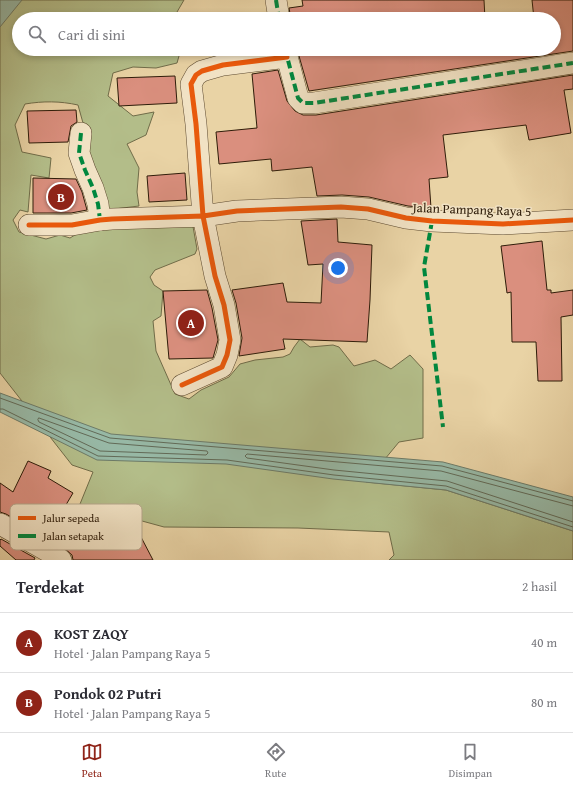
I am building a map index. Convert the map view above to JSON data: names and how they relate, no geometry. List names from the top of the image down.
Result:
{
  "streets": {
    "street": ["Jalan Pampang Raya 5"]
  },
  "legend": ["Jalur sepeda", "Jalan setapak"],
  "page": {
    "search": "Cari di sini",
    "pins": ["B", "A"],
    "heading": ["Terdekat", "2 hasil"],
    "list": [
      {
        "mark": "A",
        "name": "KOST ZAQY",
        "note": "Hotel · Jalan Pampang Raya 5",
        "value": "40 m"
      },
      {
        "mark": "B",
        "name": "Pondok 02 Putri",
        "note": "Hotel · Jalan Pampang Raya 5",
        "value": "80 m"
      }
    ],
    "nav": ["Peta", "Rute", "Disimpan"]
  }
}
